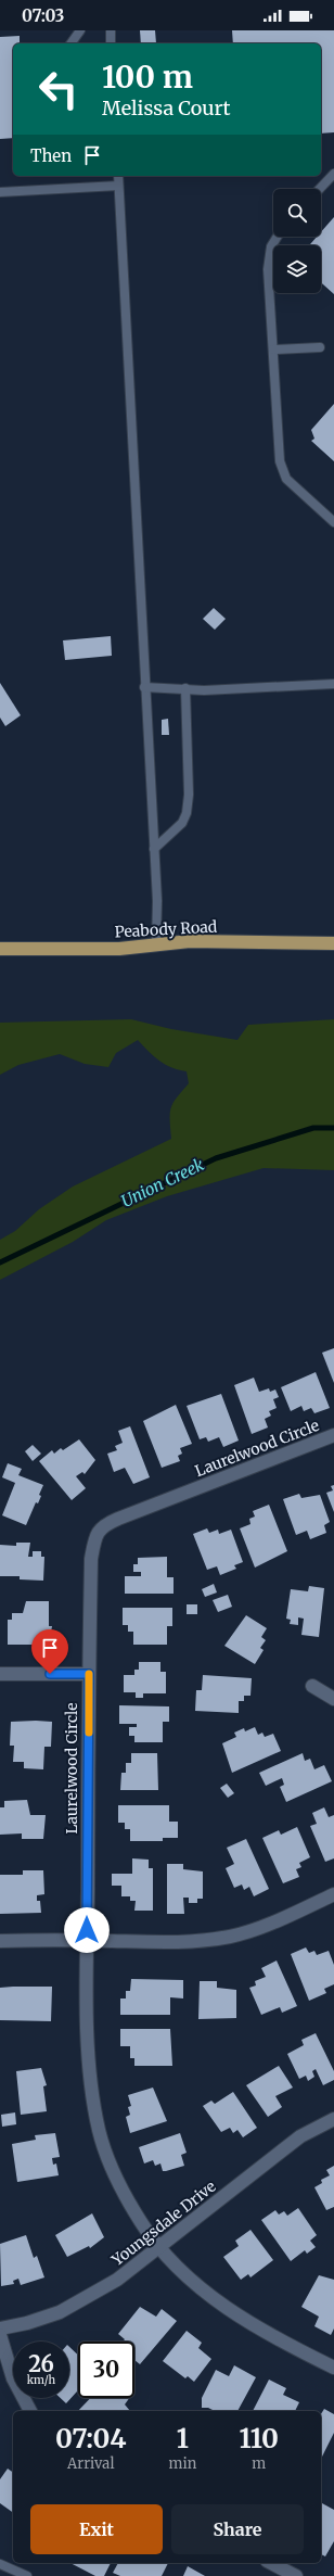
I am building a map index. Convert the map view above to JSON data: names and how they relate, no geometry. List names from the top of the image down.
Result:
{
  "streets": {
    "main road": ["Peabody Road"],
    "street": ["Laurelwood Circle", "Youngsdale Drive"]
  },
  "crossings": [
    ["Laurelwood Circle", "Youngsdale Drive"]
  ],
  "water": ["Union Creek"],
  "page": {
    "status": "07:03",
    "turn": ["100 m", "Melissa Court"],
    "then": "Then",
    "speed": "26 km/h",
    "limit": "30",
    "eta": [
      "07:04",
      "Arrival",
      "1",
      "min",
      "110",
      "m"
    ],
    "buttons": ["Exit", "Share"]
  }
}
